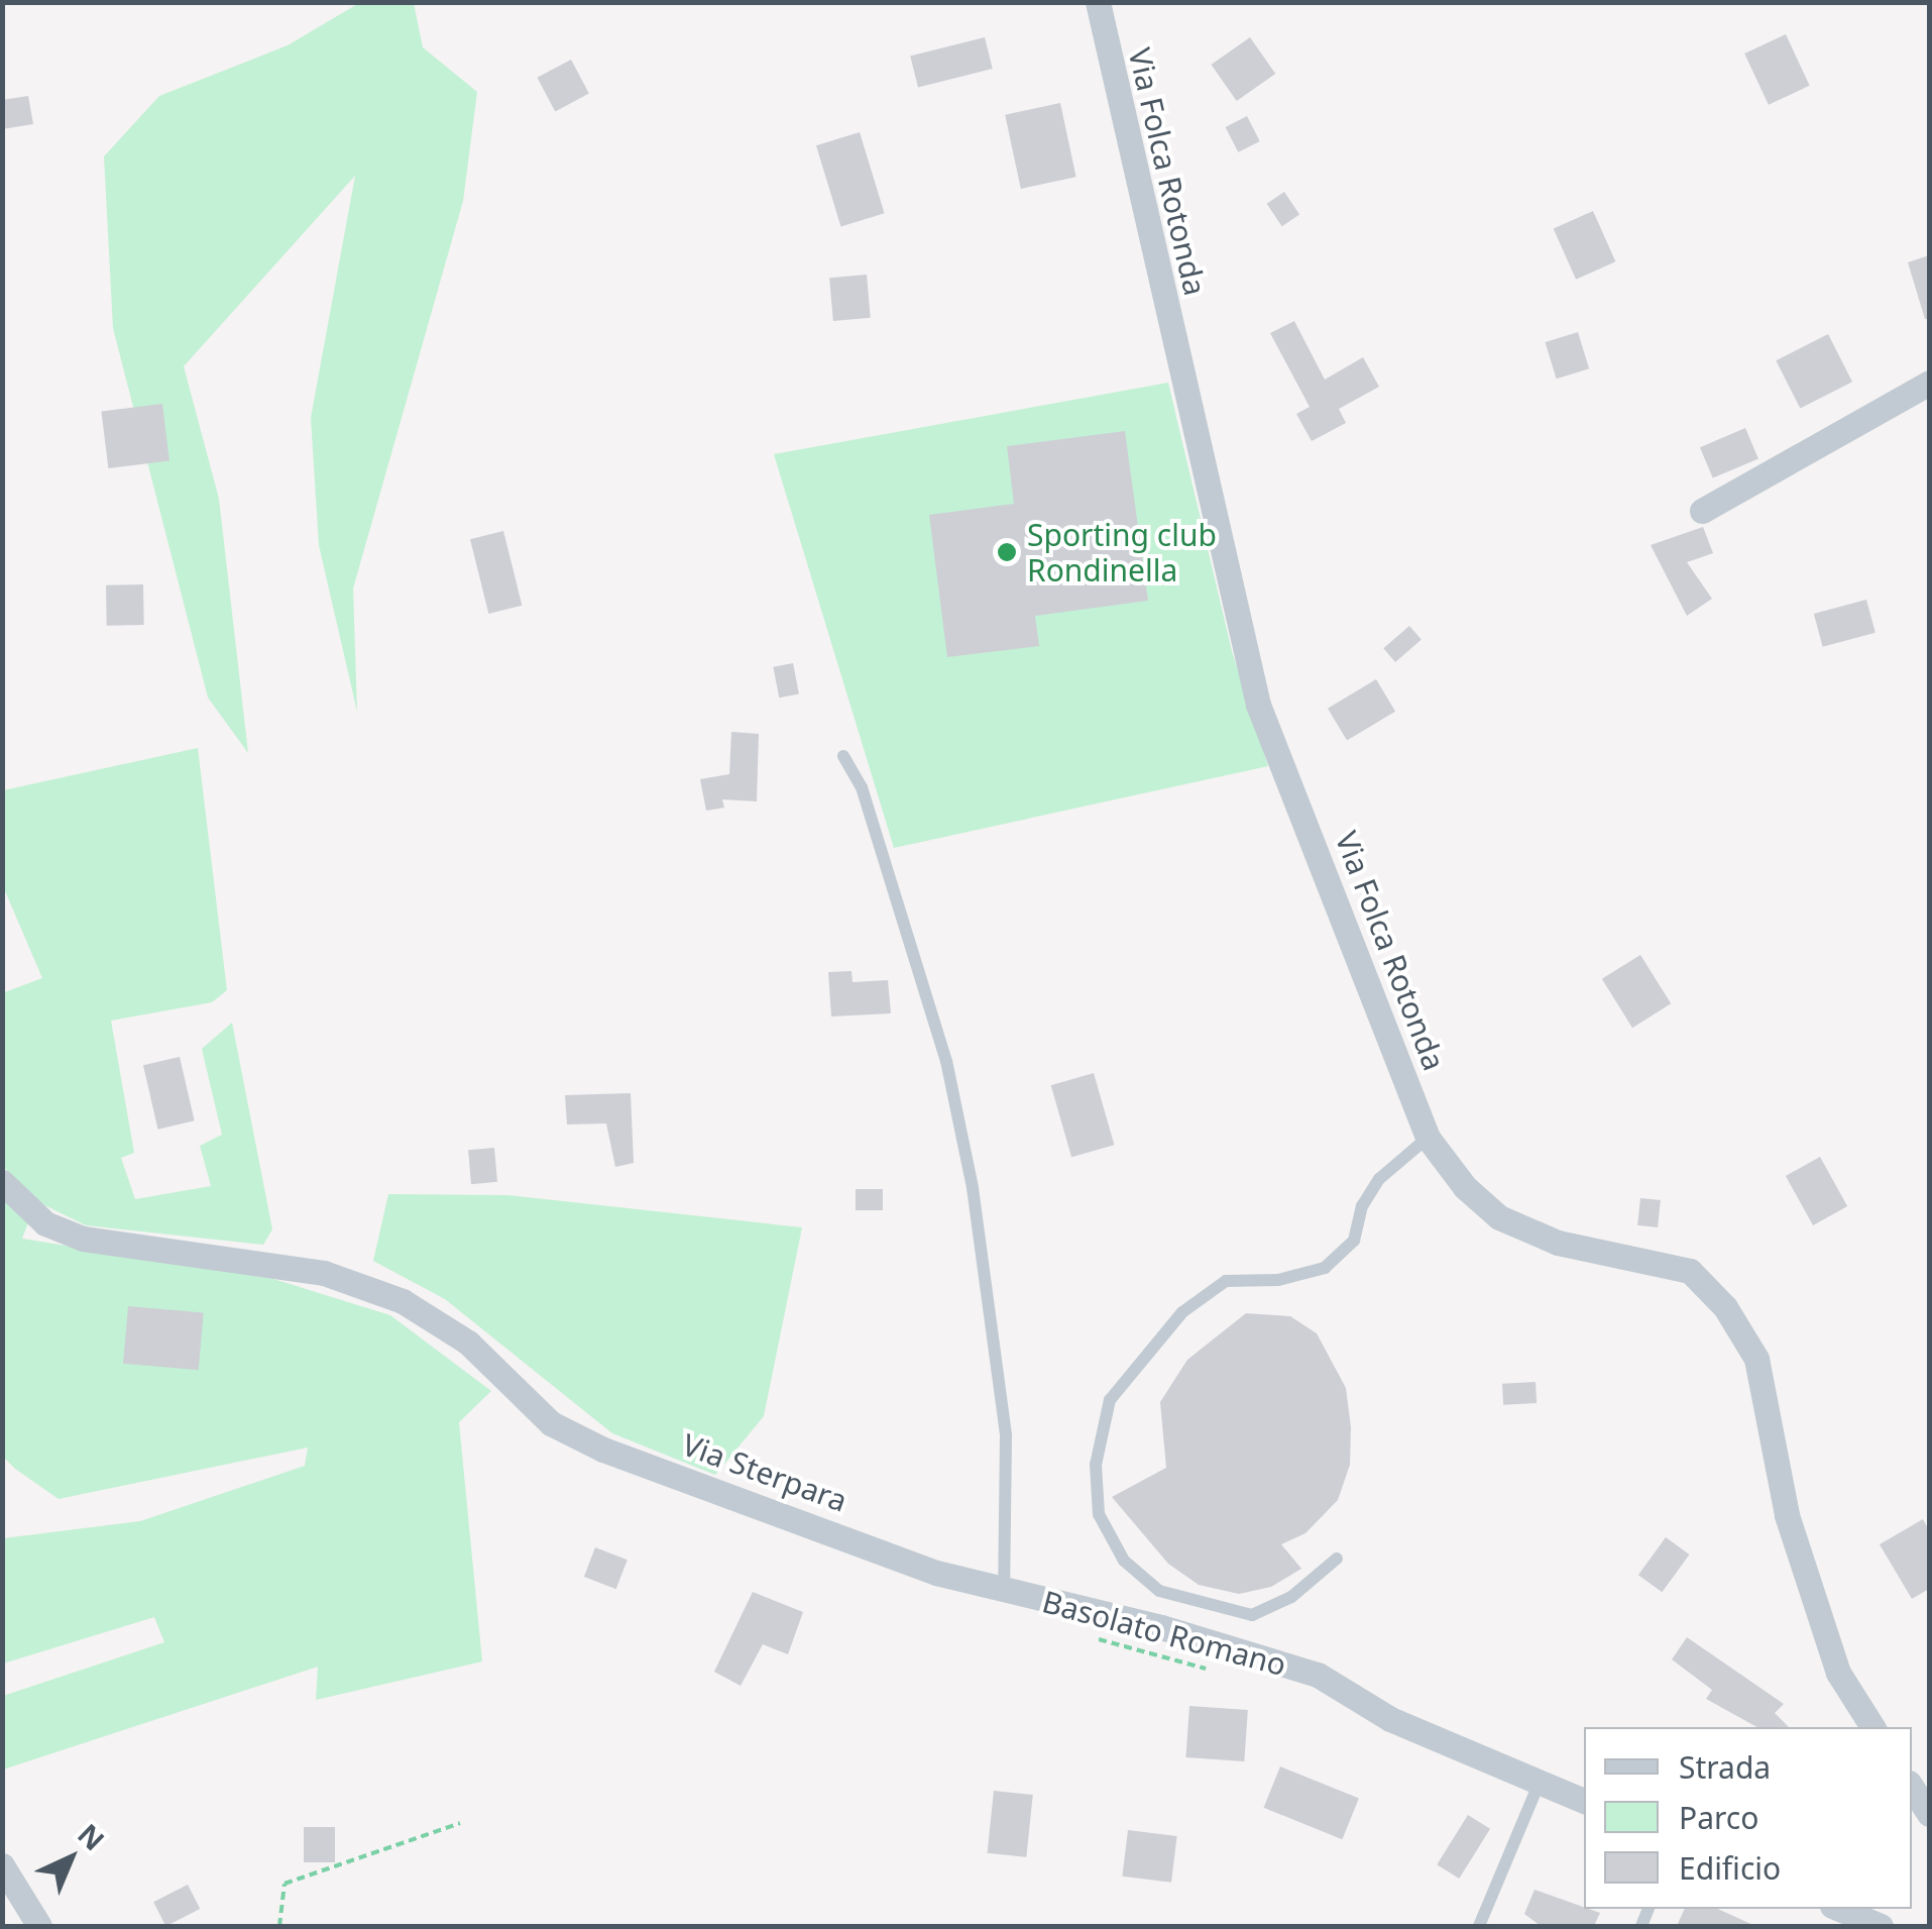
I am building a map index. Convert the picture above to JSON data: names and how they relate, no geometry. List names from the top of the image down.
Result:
{
  "streets": {
    "street": ["Via Folca Rotonda", "Via Sterpara"],
    "path": ["Basolato Romano"]
  },
  "places": ["Sporting club Rondinella"],
  "legend": ["Strada", "Parco", "Edificio"],
  "north": "top right"
}
